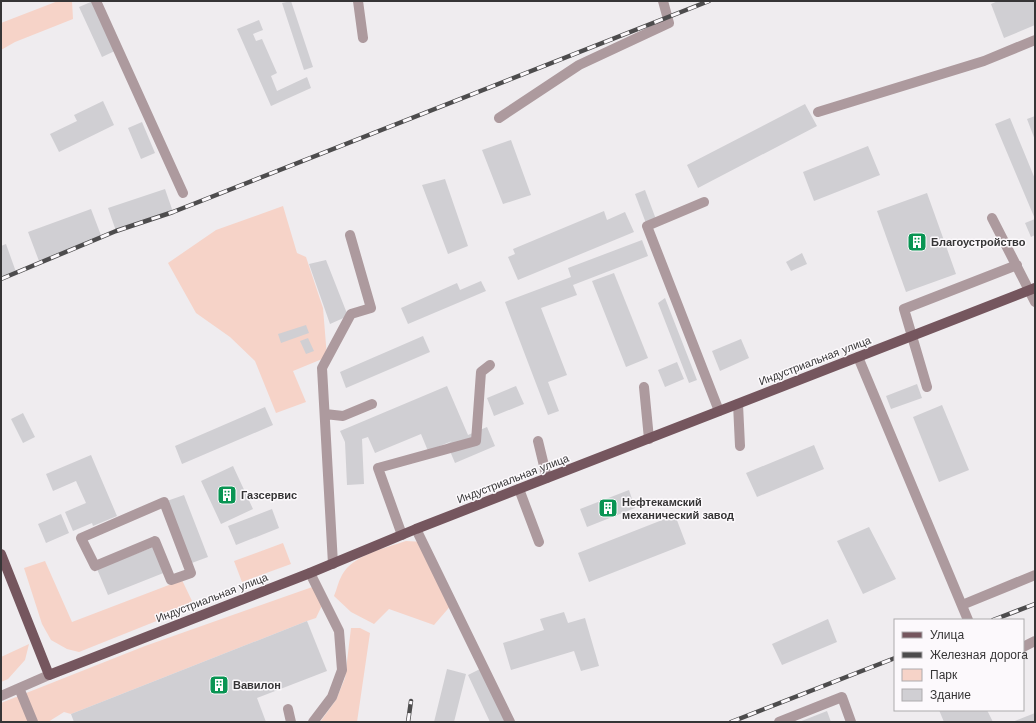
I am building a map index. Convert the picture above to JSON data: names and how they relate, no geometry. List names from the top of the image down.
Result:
{
  "streets": {
    "main road": ["Индустриальная улица"]
  },
  "places": {
    "building": [
      "Благоустройство",
      "Газсервис",
      "Нефтекамский механический завод",
      "Вавилон"
    ]
  },
  "legend": [
    "Улица",
    "Железная дорога",
    "Парк",
    "Здание"
  ]
}
